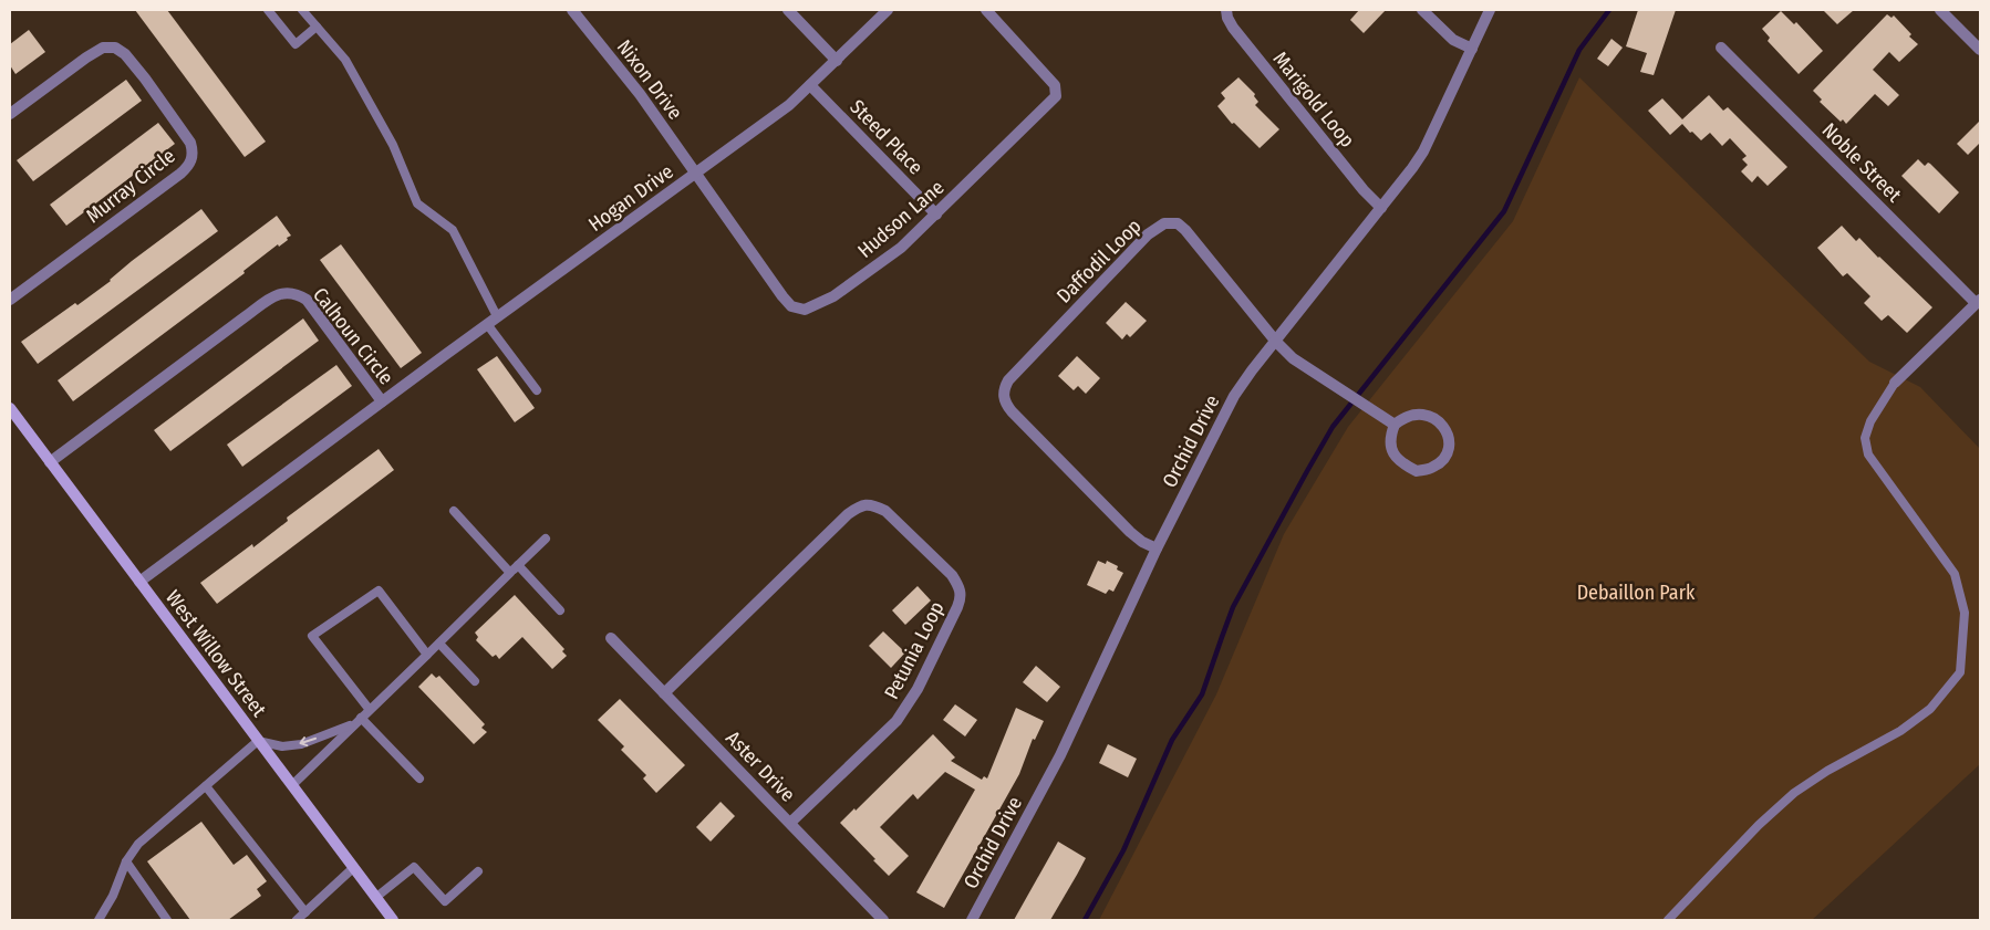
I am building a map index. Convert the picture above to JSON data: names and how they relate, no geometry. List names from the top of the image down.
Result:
{
  "streets": {
    "main road": ["West Willow Street"],
    "street": [
      "Nixon Drive",
      "Marigold Loop",
      "Steed Place",
      "Noble Street",
      "Murray Circle",
      "Hogan Drive",
      "Hudson Lane",
      "Daffodil Loop",
      "Calhoun Circle",
      "Orchid Drive",
      "Petunia Loop",
      "Aster Drive"
    ]
  },
  "crossings": [
    ["Nixon Drive", "Hogan Drive"],
    ["Nixon Drive", "Hudson Lane"],
    ["Marigold Loop", "Orchid Drive"],
    ["Steed Place", "Hogan Drive"],
    ["Steed Place", "Hudson Lane"],
    ["Hogan Drive", "Hudson Lane"],
    ["Hogan Drive", "Calhoun Circle"],
    ["Daffodil Loop", "Orchid Drive"],
    ["Calhoun Circle", "West Willow Street"],
    ["Petunia Loop", "Aster Drive"]
  ],
  "parks": ["Debaillon Park"]
}
